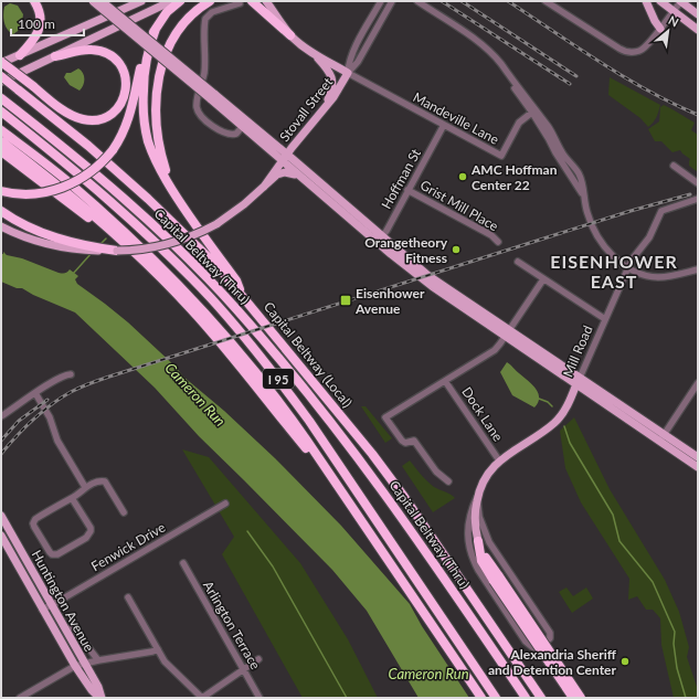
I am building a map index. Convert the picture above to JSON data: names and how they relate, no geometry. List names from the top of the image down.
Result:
{
  "streets": {
    "highway": ["Capital Beltway (Thru)", "Capital Beltway (Local)", "I 95"],
    "main road": ["Stovall Street", "Mill Road", "Huntington Avenue"],
    "street": [
      "Mandeville Lane",
      "Hoffman St",
      "Grist Mill Place",
      "Dock Lane",
      "Fenwick Drive",
      "Arlington Terrace"
    ]
  },
  "crossings": [
    ["Stovall Street", "Mandeville Lane"],
    ["Mandeville Lane", "Hoffman St"],
    ["Hoffman St", "Grist Mill Place"],
    ["Mill Road", "Dock Lane"],
    ["Fenwick Drive", "Huntington Avenue"]
  ],
  "districts": ["EISENHOWER EAST"],
  "water": ["Cameron Run"],
  "places": {
    "other": ["AMC Hoffman Center 22", "Orangetheory Fitness", "Alexandria Sheriff and Detention Center"],
    "transit": ["Eisenhower Avenue"]
  },
  "scale_bar": "100 m",
  "north": "top right"
}
